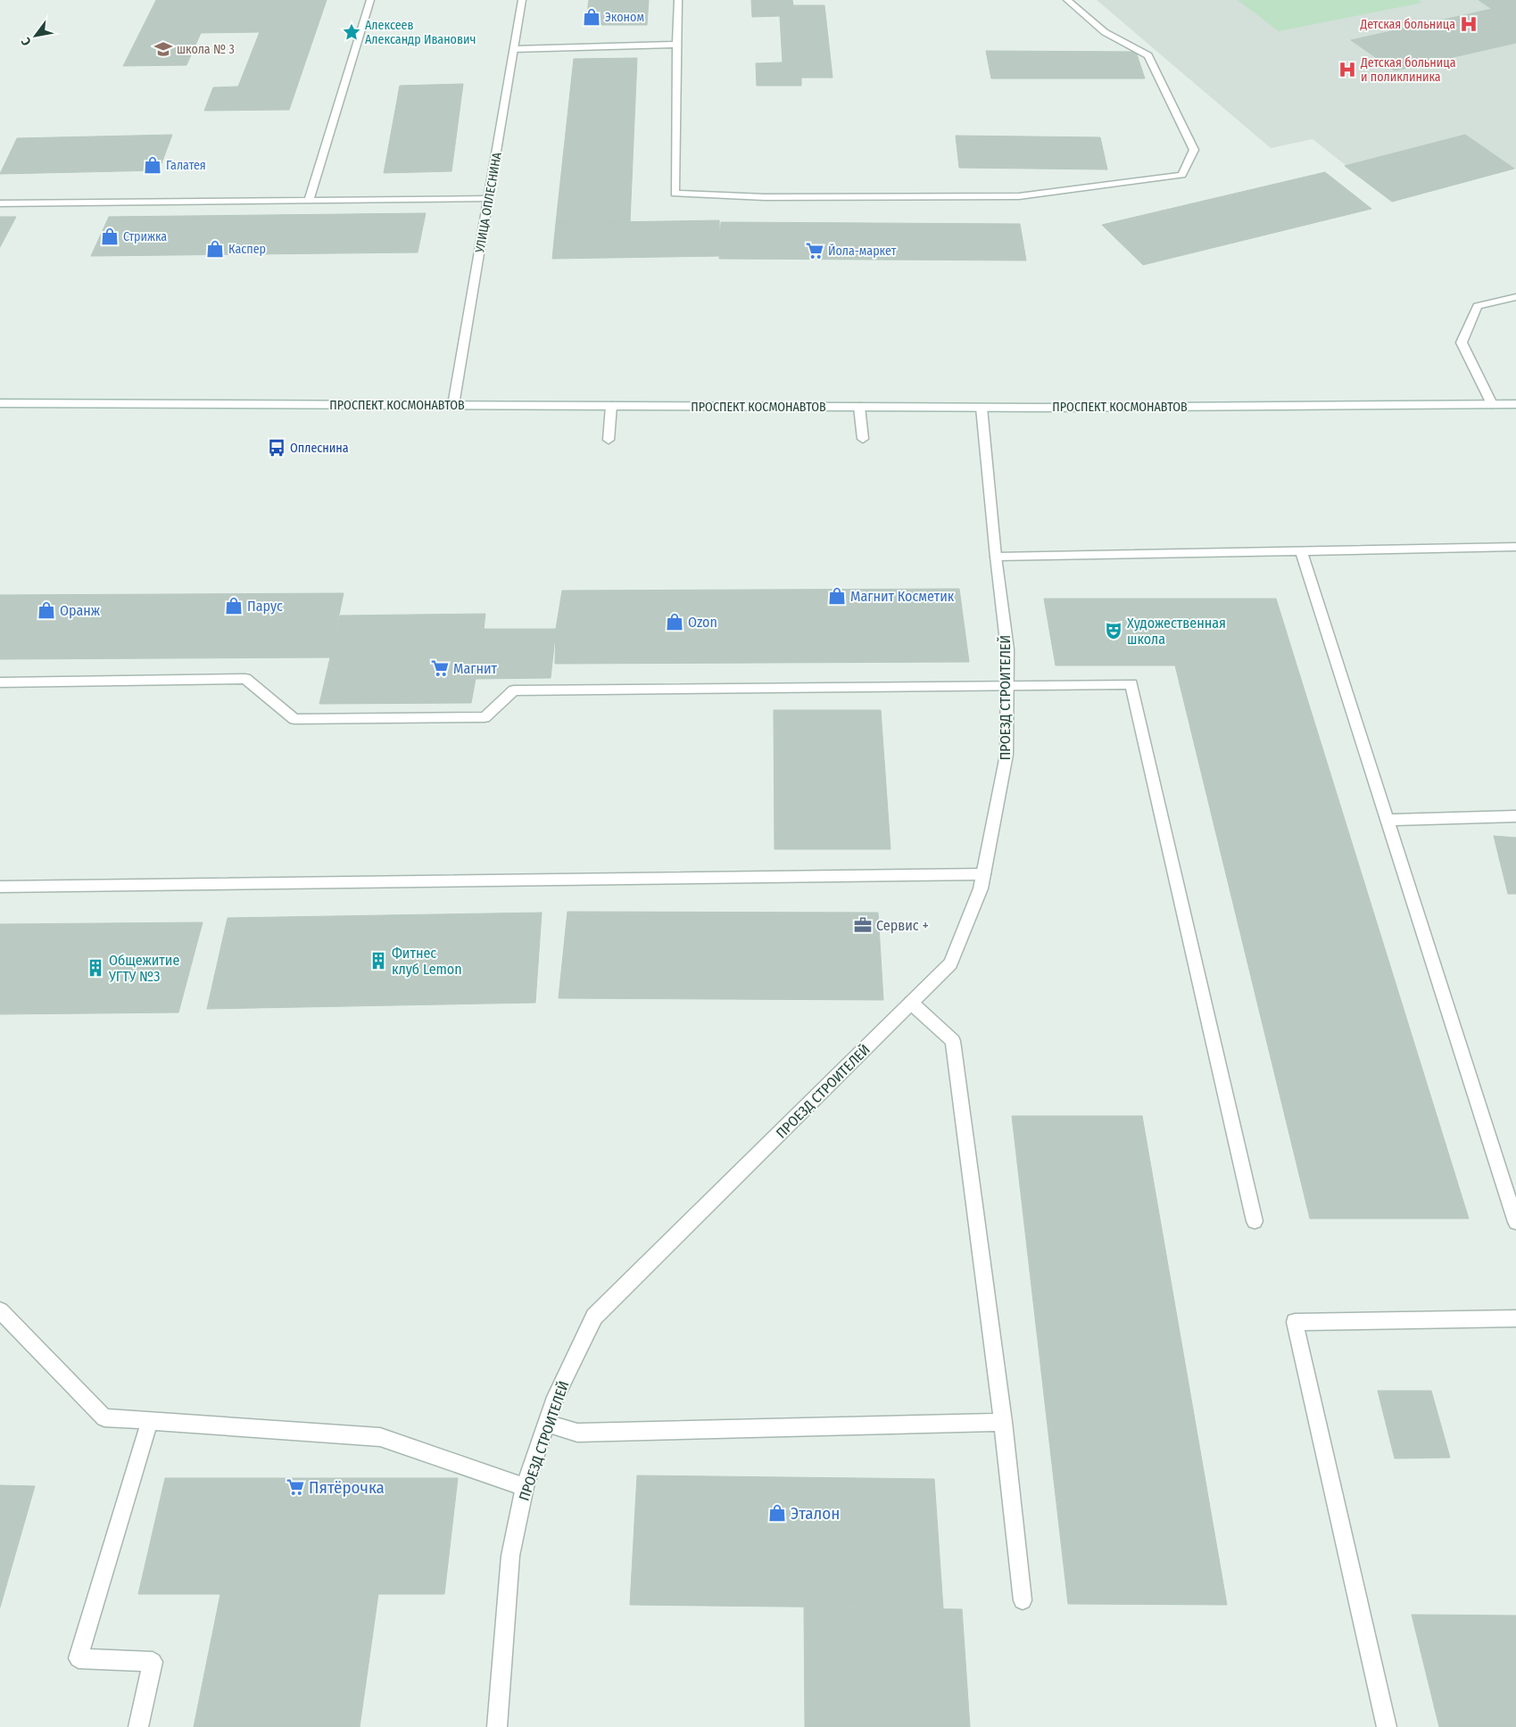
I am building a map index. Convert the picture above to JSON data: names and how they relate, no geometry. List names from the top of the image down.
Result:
{
  "streets": {
    "street": ["УЛИЦА ОПЛЕСНИНА", "ПРОСПЕКТ КОСМОНАВТОВ", "ПРОЕЗД СТРОИТЕЛЕЙ"]
  },
  "crossings": [
    ["УЛИЦА ОПЛЕСНИНА", "ПРОСПЕКТ КОСМОНАВТОВ"],
    ["ПРОСПЕКТ КОСМОНАВТОВ", "ПРОЕЗД СТРОИТЕЛЕЙ"]
  ],
  "places": {
    "shop": [
      "Эконом",
      "Галатея",
      "Стрижка",
      "Каспер",
      "Магнит Косметик",
      "Парус",
      "Оранж",
      "Ozon",
      "Эталон"
    ],
    "hospital": ["Детская больница", "Детская больница и поликлиника"],
    "place": ["Алексеев Александр Иванович"],
    "school or university": ["школа № 3"],
    "supermarket": ["Йола-маркет", "Магнит", "Пятёрочка"],
    "bus stop": ["Оплеснина"],
    "theatre": ["Художественная школа"],
    "office": ["Сервис +"],
    "building": ["Фитнес клуб Lemon", "Общежитие УГТУ №3"]
  },
  "north": "bottom left"
}
